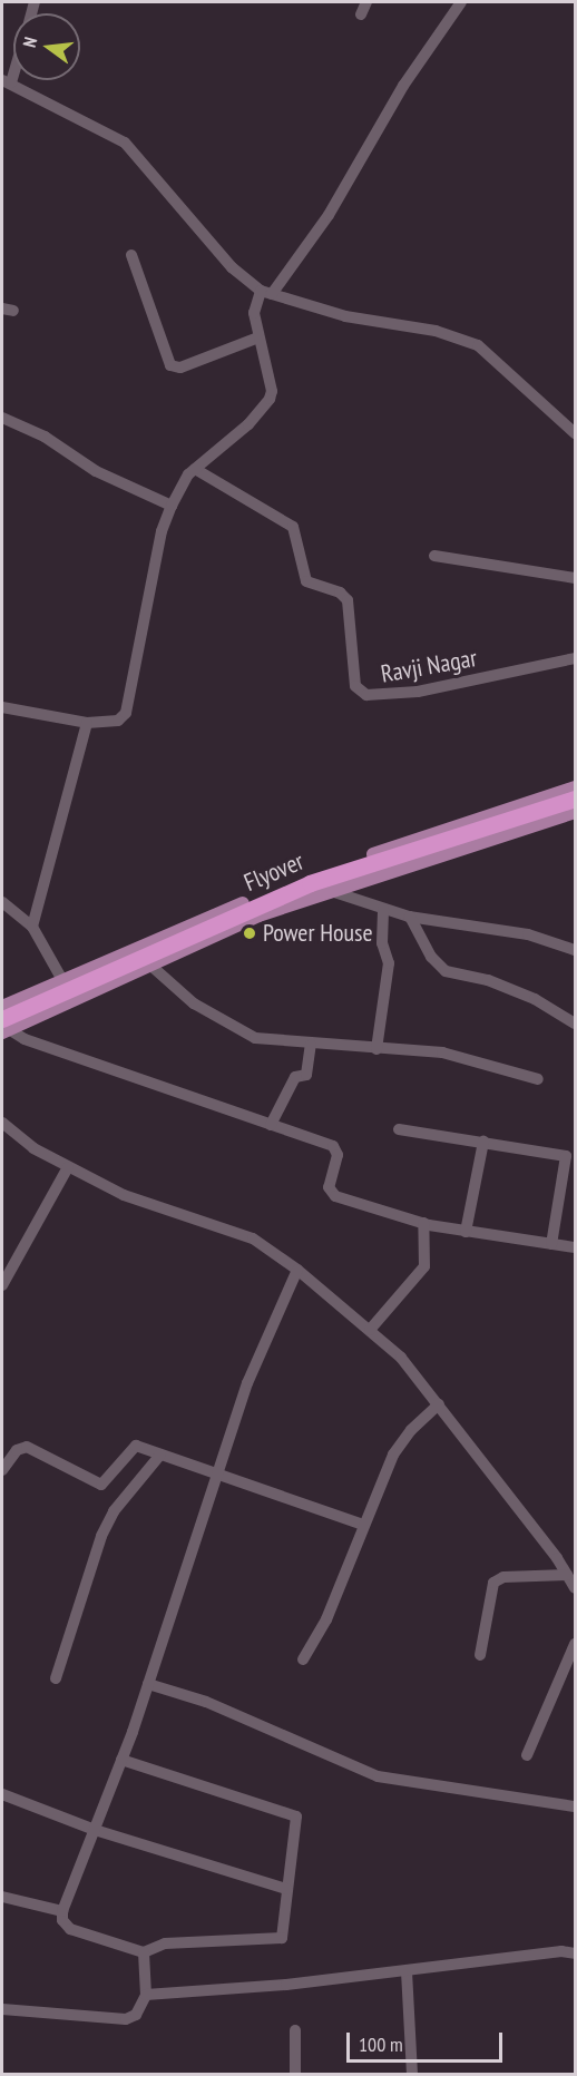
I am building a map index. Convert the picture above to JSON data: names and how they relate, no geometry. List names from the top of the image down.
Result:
{
  "streets": {
    "highway": ["Flyover"],
    "street": ["Ravji Nagar"]
  },
  "places": ["Power House"],
  "scale_bar": "100 m",
  "north": "left"
}
